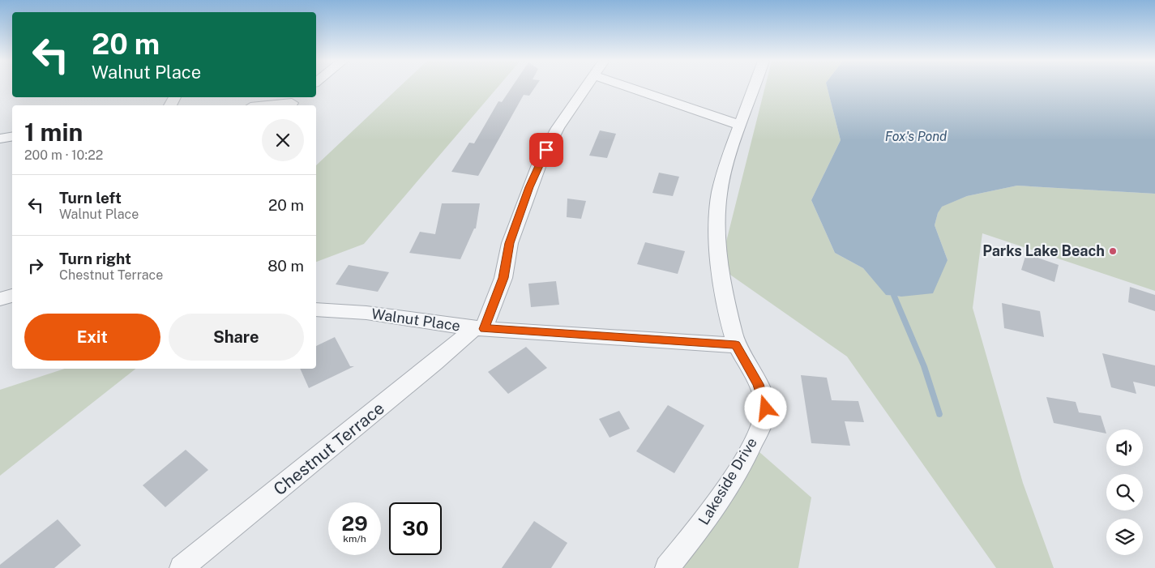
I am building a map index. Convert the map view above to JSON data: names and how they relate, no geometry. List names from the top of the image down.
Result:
{
  "streets": {
    "street": ["Walnut Place", "Chestnut Terrace", "Lakeside Drive"]
  },
  "crossings": [
    ["Walnut Place", "Chestnut Terrace"],
    ["Walnut Place", "Lakeside Drive"]
  ],
  "water": ["Fox's Pond"],
  "places": ["Parks Lake Beach"],
  "page": {
    "turn": ["20 m", "Walnut Place"],
    "heading": ["1 min", "200 m · 10:22"],
    "list": [
      {
        "name": "Turn left",
        "note": "Walnut Place",
        "value": "20 m"
      },
      {
        "name": "Turn right",
        "note": "Chestnut Terrace",
        "value": "80 m"
      }
    ],
    "buttons": ["Exit", "Share"],
    "speed": "29 km/h",
    "limit": "30"
  }
}
